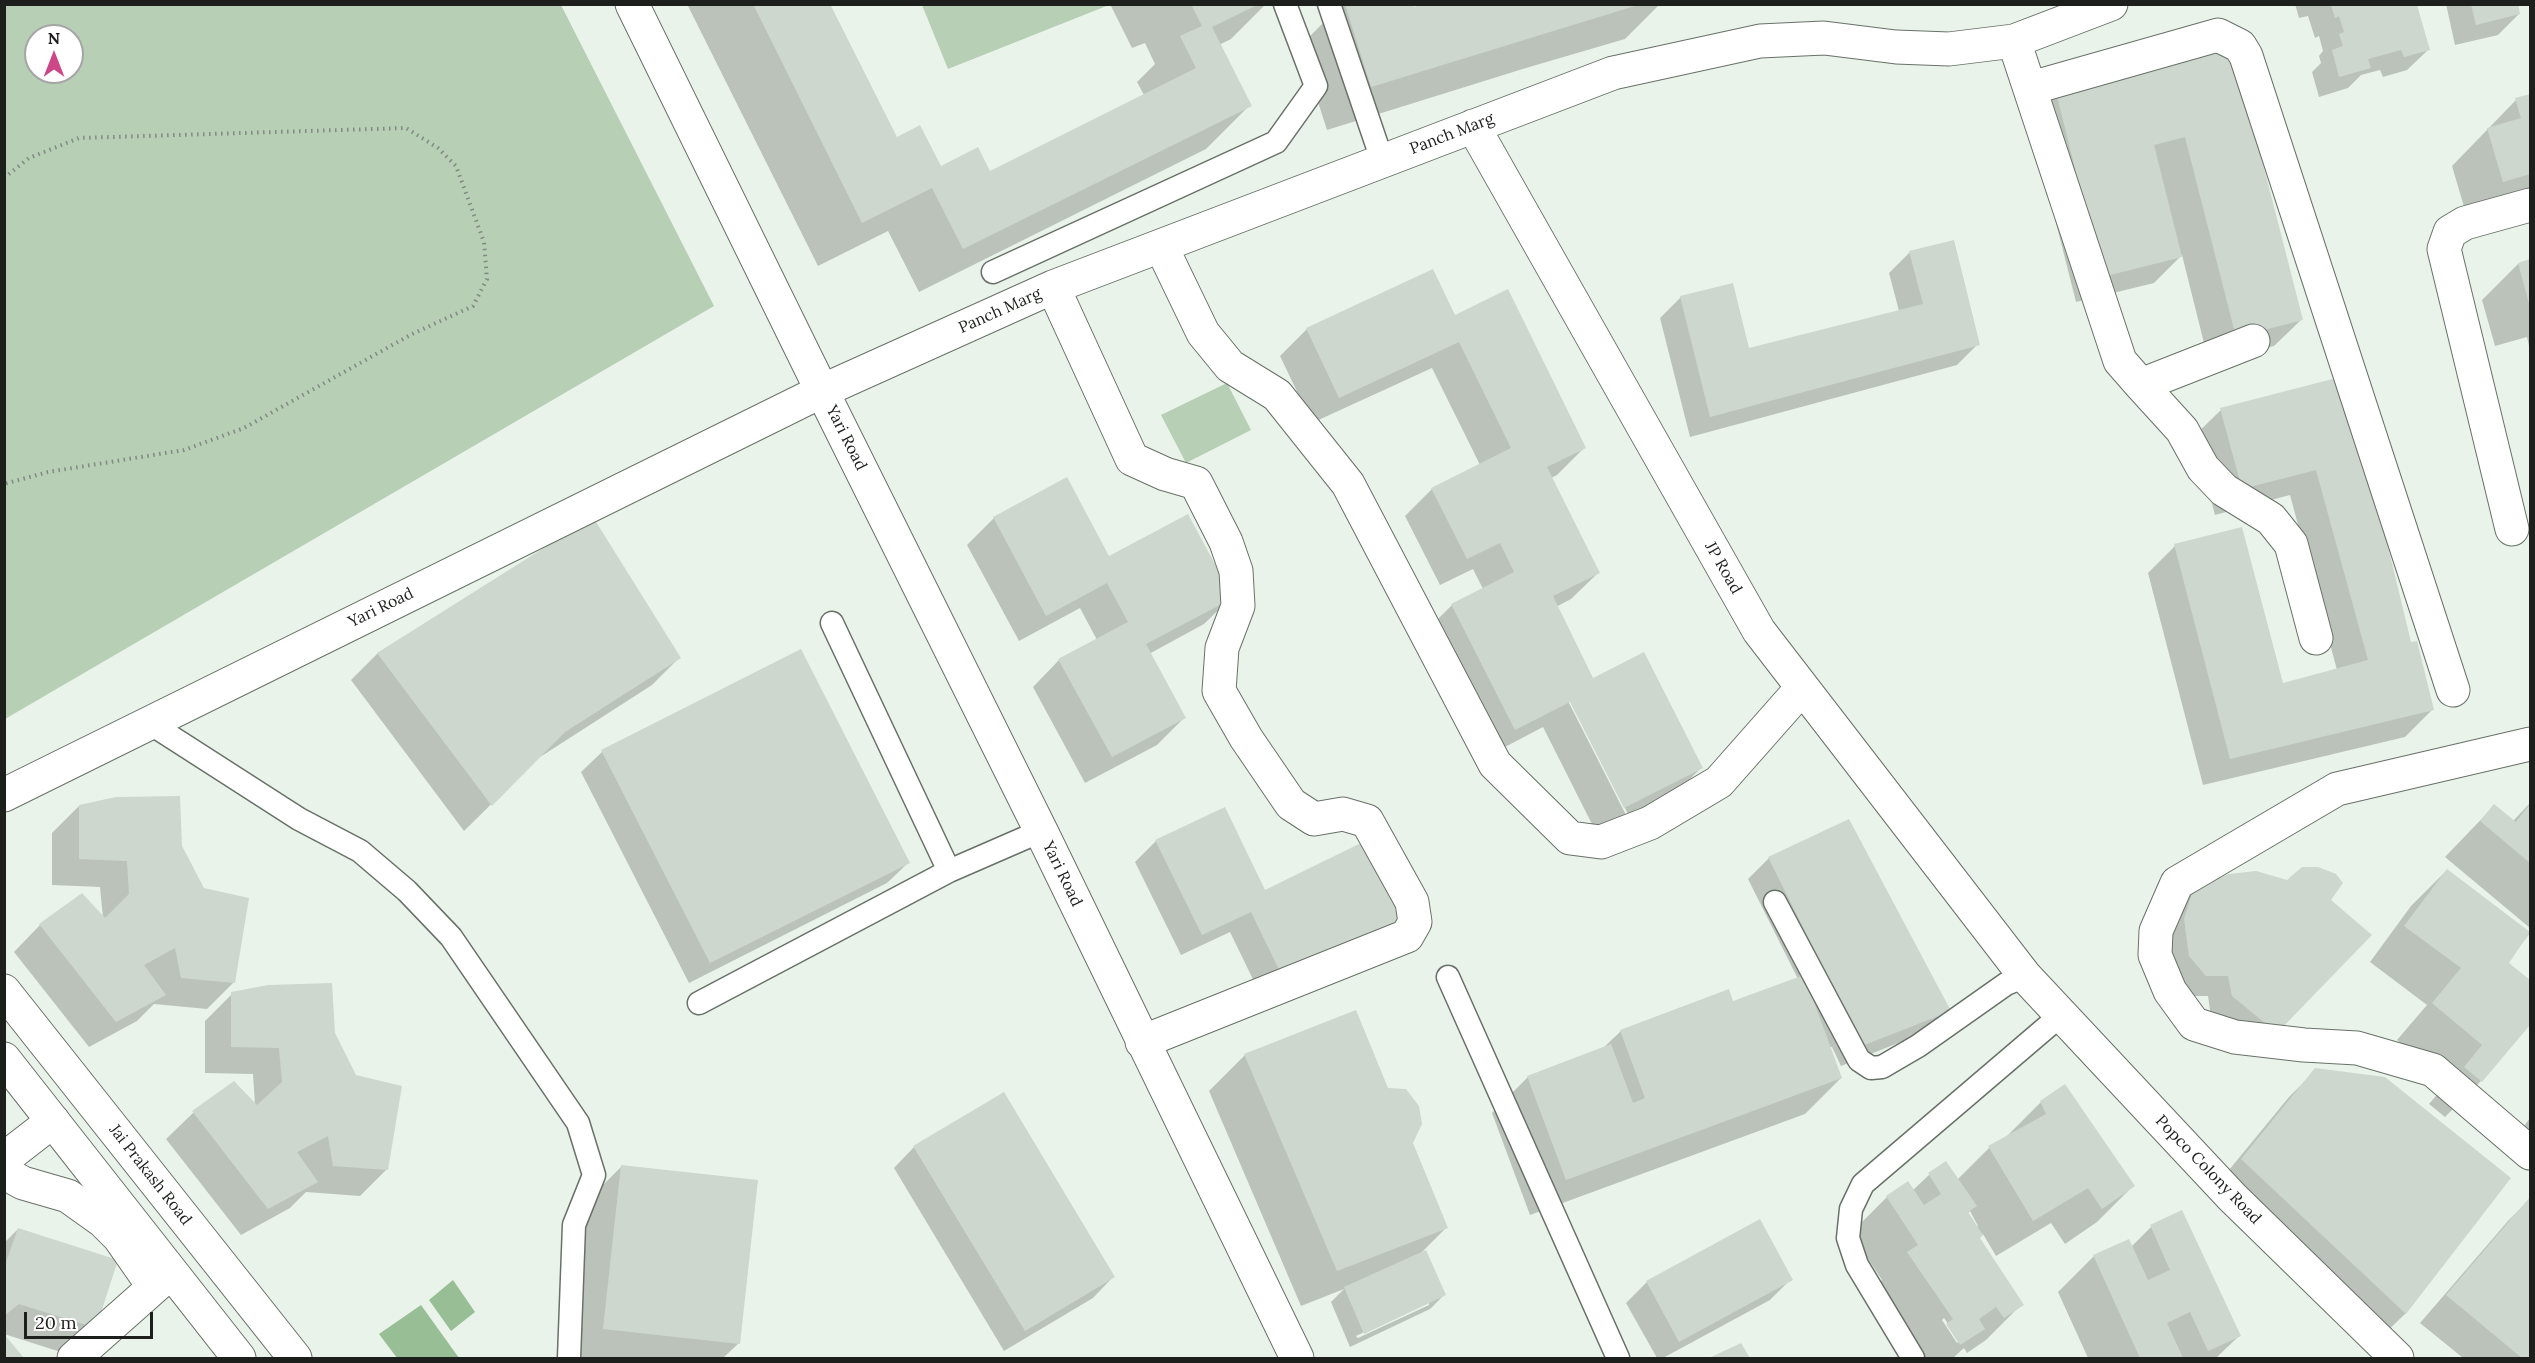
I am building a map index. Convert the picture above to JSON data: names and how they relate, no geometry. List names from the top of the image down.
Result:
{
  "streets": {
    "street": [
      "Panch Marg",
      "Yari Road",
      "JP Road",
      "Popco Colony Road",
      "Jai Prakash Road"
    ]
  },
  "crossings": [
    ["Panch Marg", "Yari Road"],
    ["Panch Marg", "JP Road"],
    ["JP Road", "Popco Colony Road"]
  ],
  "scale_bar": "20 m",
  "north": "top"
}
